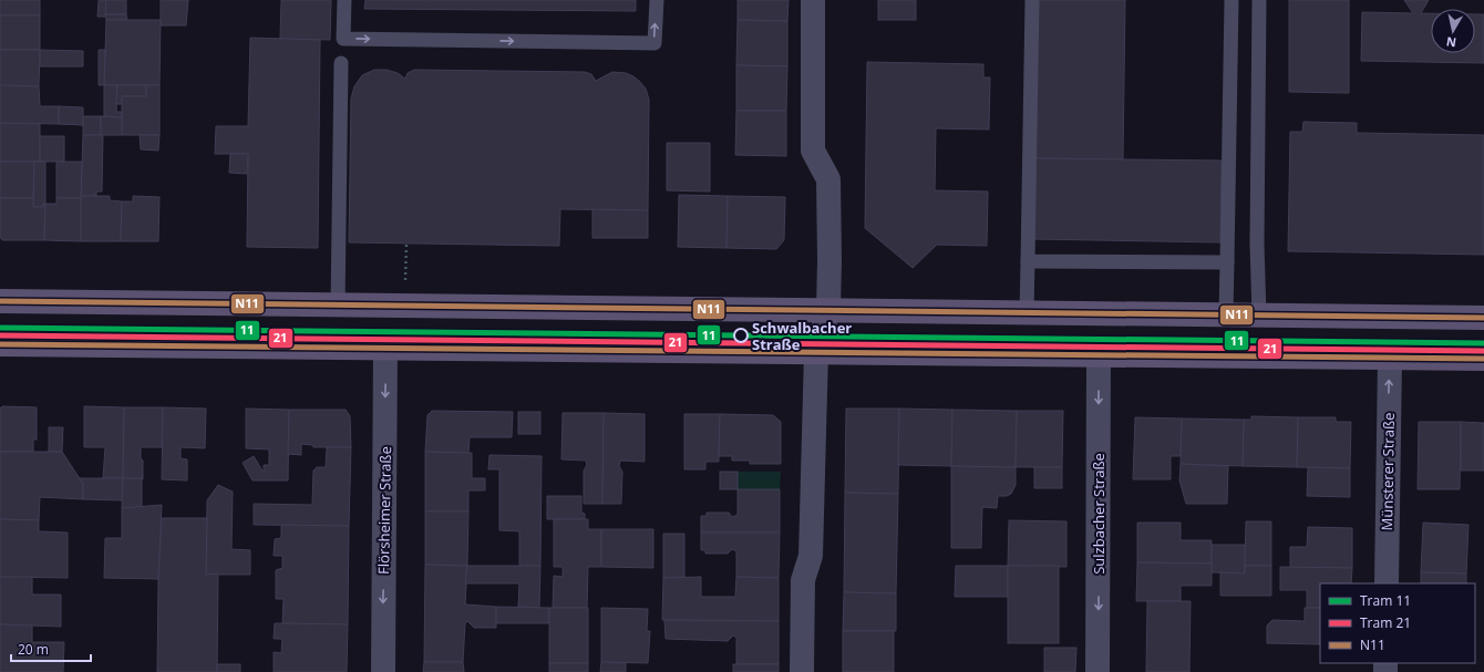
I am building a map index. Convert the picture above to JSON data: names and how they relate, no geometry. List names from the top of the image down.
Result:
{
  "streets": {
    "street": ["Münsterer Straße", "Flörsheimer Straße", "Sulzbacher Straße"]
  },
  "one_way": ["Münsterer Straße", "Flörsheimer Straße", "Sulzbacher Straße"],
  "places": ["Schwalbacher Straße"],
  "lines": ["transit line N11", "tram line 11", "tram line 21"],
  "legend": ["Tram 11", "Tram 21", "N11"],
  "scale_bar": "20 m",
  "north": "bottom"
}
